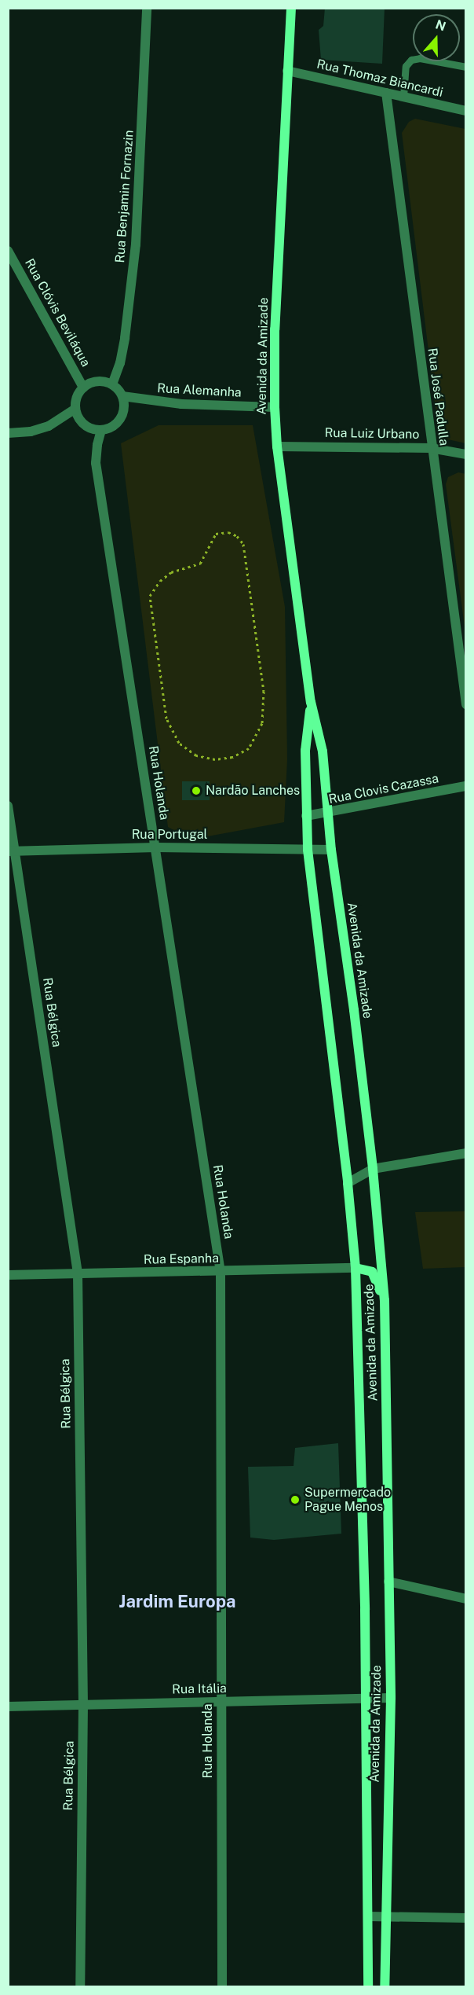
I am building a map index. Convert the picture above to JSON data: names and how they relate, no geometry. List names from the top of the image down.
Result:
{
  "streets": {
    "main road": ["Avenida da Amizade"],
    "street": [
      "Rua Thomaz Biancardi",
      "Rua Benjamin Fornazin",
      "Rua Clóvis Beviláqua",
      "Rua Alemanha",
      "Rua José Padulla",
      "Rua Luiz Urbano",
      "Rua Holanda",
      "Rua Clovis Cazassa",
      "Rua Portugal",
      "Rua Bélgica",
      "Rua Espanha",
      "Rua Itália"
    ]
  },
  "crossings": [
    ["Rua Thomaz Biancardi", "Avenida da Amizade"],
    ["Rua Thomaz Biancardi", "Rua José Padulla"],
    ["Rua Benjamin Fornazin", "Rua Clóvis Beviláqua"],
    ["Rua Benjamin Fornazin", "Rua Alemanha"],
    ["Rua Benjamin Fornazin", "Rua Holanda"],
    ["Rua Clóvis Beviláqua", "Rua Alemanha"],
    ["Rua Clóvis Beviláqua", "Rua Holanda"],
    ["Avenida da Amizade", "Rua Alemanha"],
    ["Avenida da Amizade", "Rua Luiz Urbano"],
    ["Avenida da Amizade", "Rua Clovis Cazassa"],
    ["Avenida da Amizade", "Rua Portugal"],
    ["Avenida da Amizade", "Rua Espanha"],
    ["Avenida da Amizade", "Rua Itália"],
    ["Rua Alemanha", "Rua Holanda"],
    ["Rua José Padulla", "Rua Luiz Urbano"],
    ["Rua Holanda", "Rua Portugal"],
    ["Rua Holanda", "Rua Espanha"],
    ["Rua Holanda", "Rua Itália"],
    ["Rua Portugal", "Rua Bélgica"],
    ["Rua Bélgica", "Rua Espanha"],
    ["Rua Bélgica", "Rua Itália"]
  ],
  "districts": ["Jardim Europa"],
  "places": ["Nardão Lanches", "Supermercado Pague Menos"],
  "north": "top"
}
